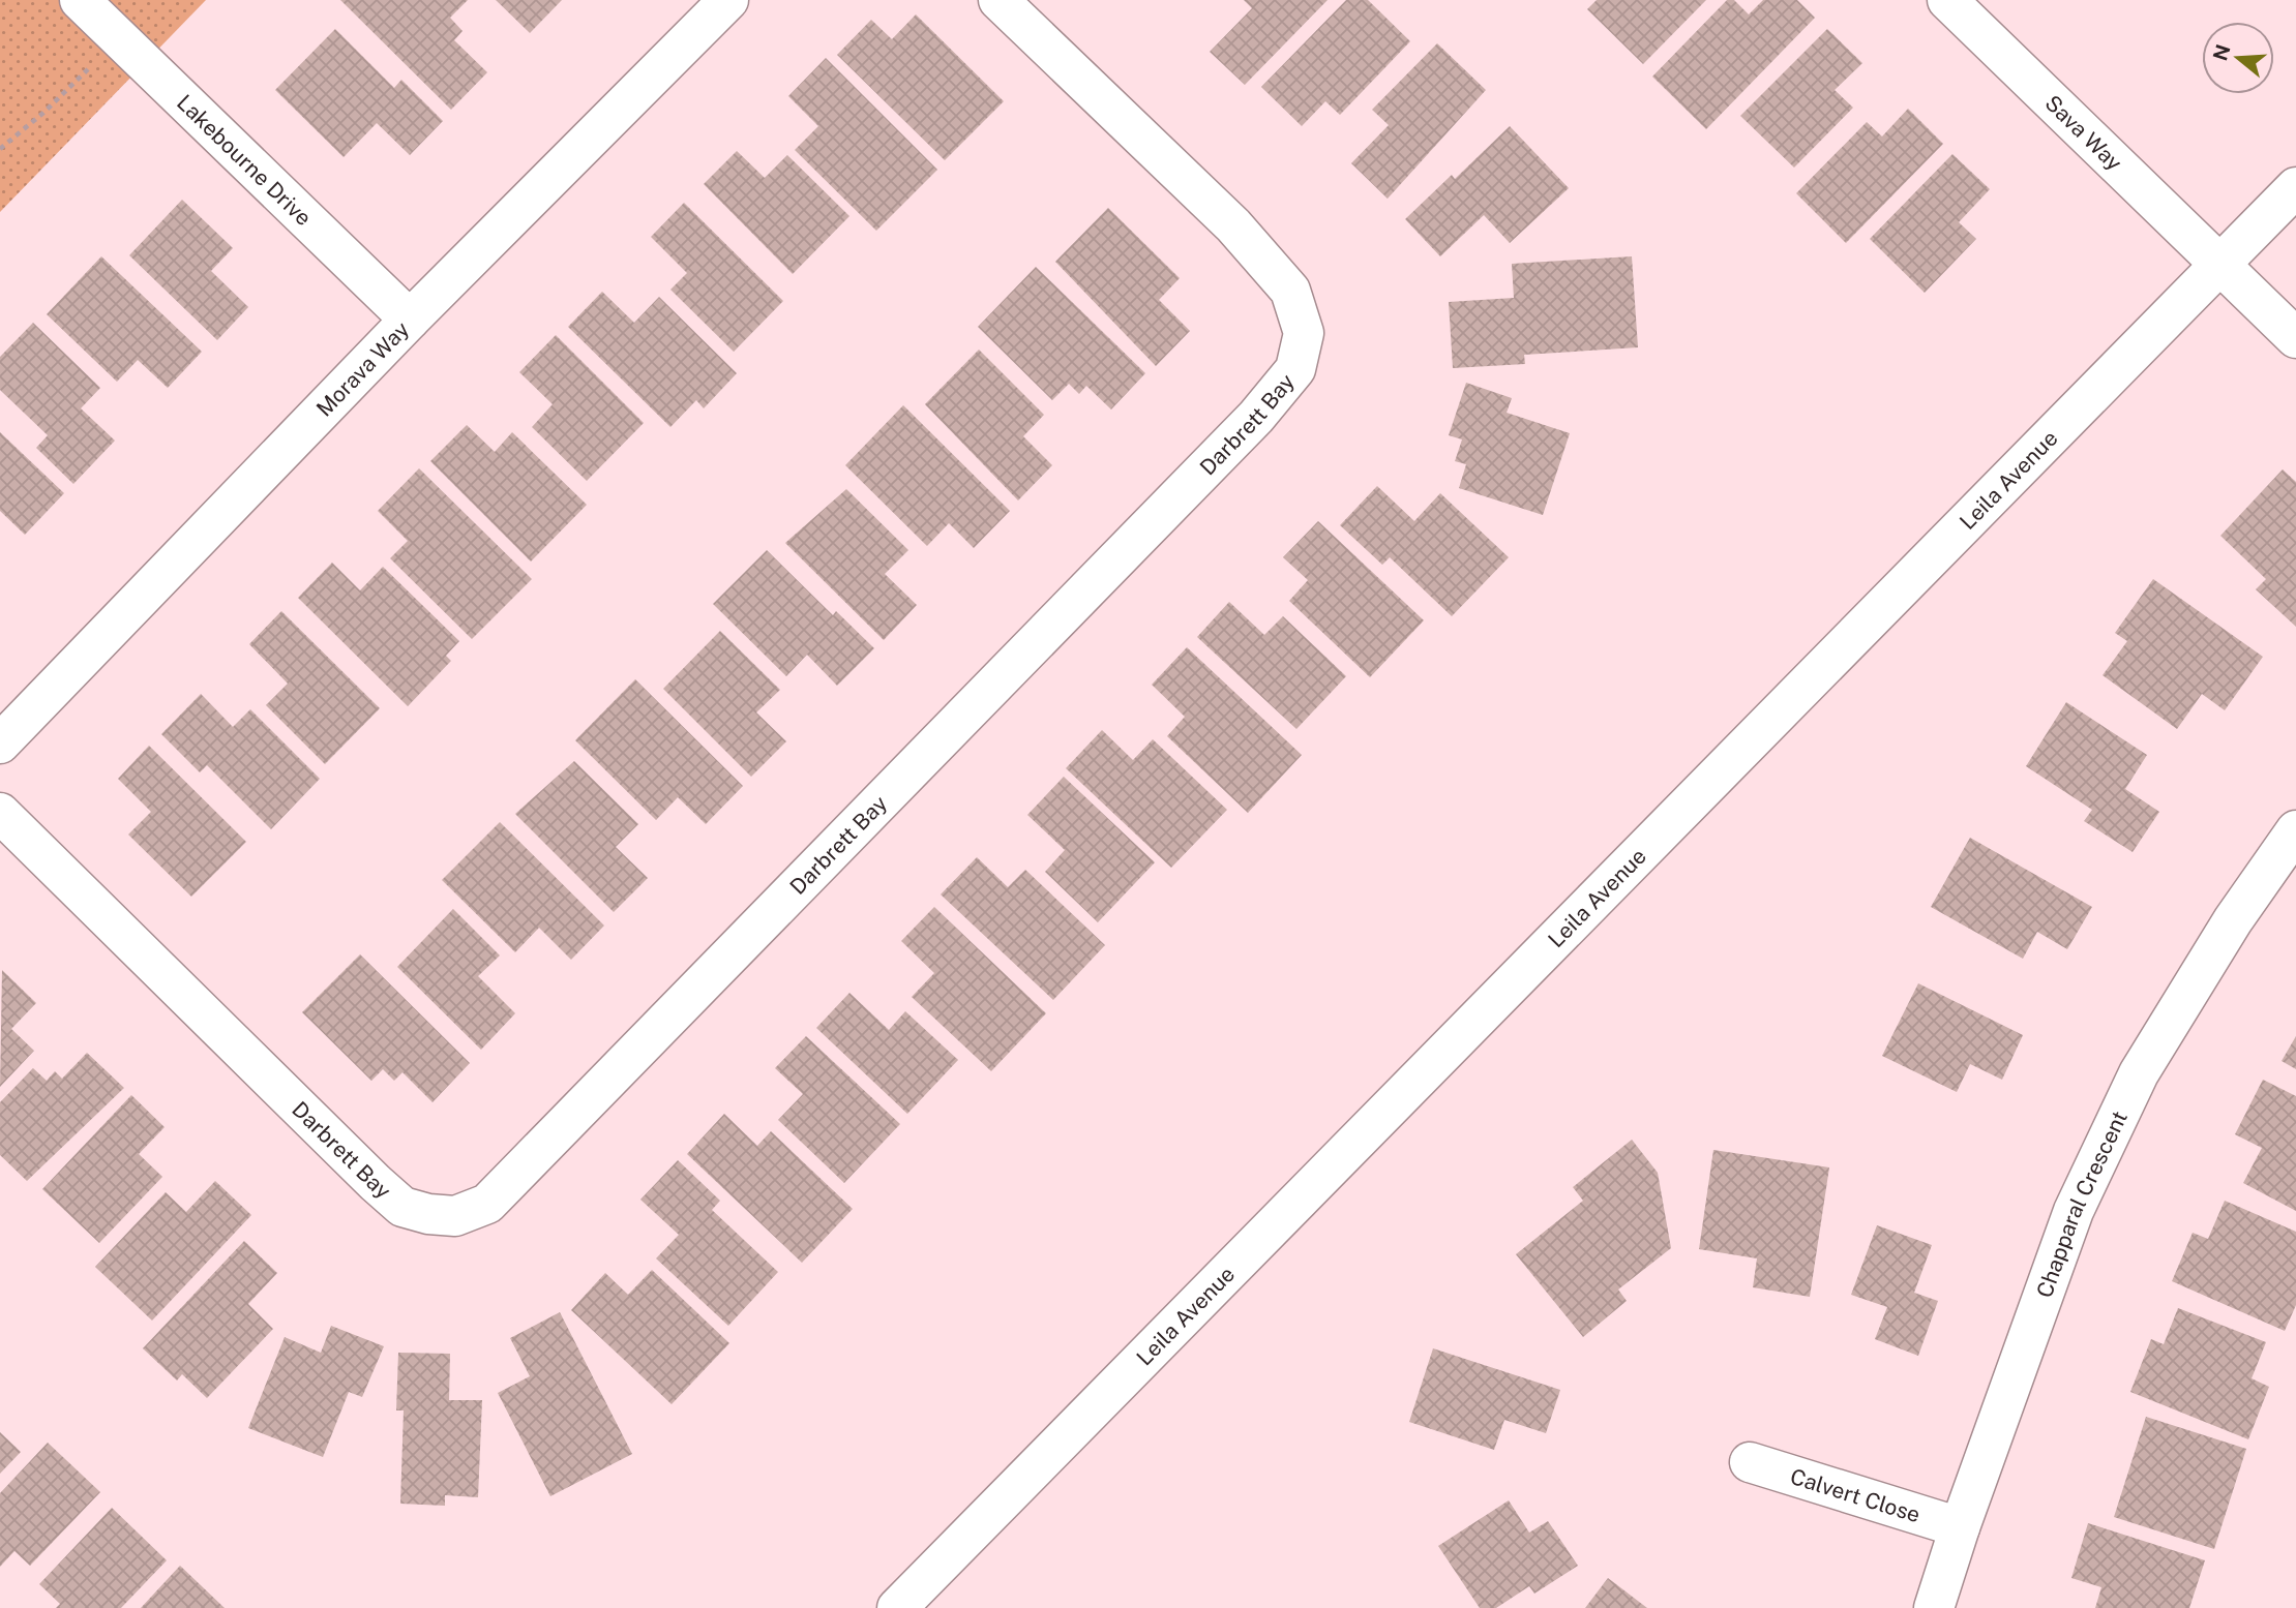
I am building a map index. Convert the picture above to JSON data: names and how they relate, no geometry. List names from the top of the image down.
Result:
{
  "streets": {
    "street": [
      "Sava Way",
      "Lakebourne Drive",
      "Morava Way",
      "Darbrett Bay",
      "Leila Avenue",
      "Chapparal Crescent",
      "Calvert Close"
    ]
  },
  "crossings": [
    ["Sava Way", "Leila Avenue"],
    ["Lakebourne Drive", "Morava Way"],
    ["Chapparal Crescent", "Calvert Close"]
  ],
  "north": "left"
}
